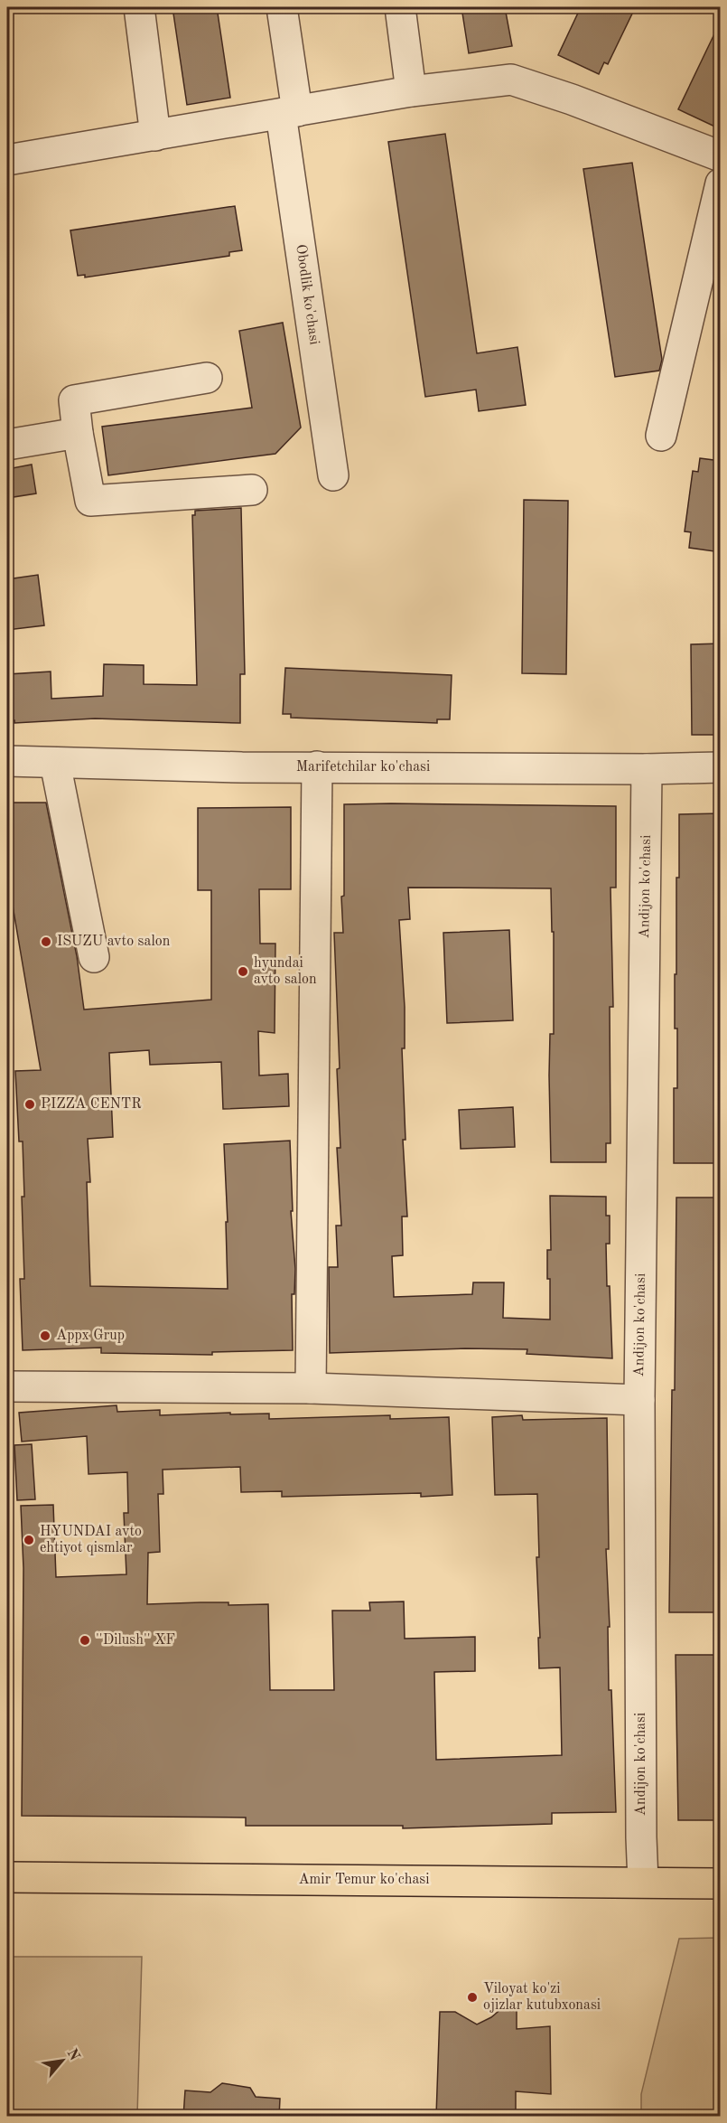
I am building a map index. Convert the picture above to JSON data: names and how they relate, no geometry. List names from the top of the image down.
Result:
{
  "streets": {
    "main road": ["Amir Temur ko'chasi"],
    "street": ["Obodlik ko'chasi", "Marifetchilar ko'chasi", "Andijon ko'chasi"]
  },
  "crossings": [
    ["Marifetchilar ko'chasi", "Andijon ko'chasi"],
    ["Andijon ko'chasi", "Amir Temur ko'chasi"]
  ],
  "places": [
    "ISUZU avto salon",
    "hyundai avto salon",
    "PIZZA CENTR",
    "Appx Grup",
    "HYUNDAI avto ehtiyot qismlar",
    "''Dilush'' XF",
    "Viloyat ko'zi ojizlar kutubxonasi"
  ],
  "north": "top right"
}
